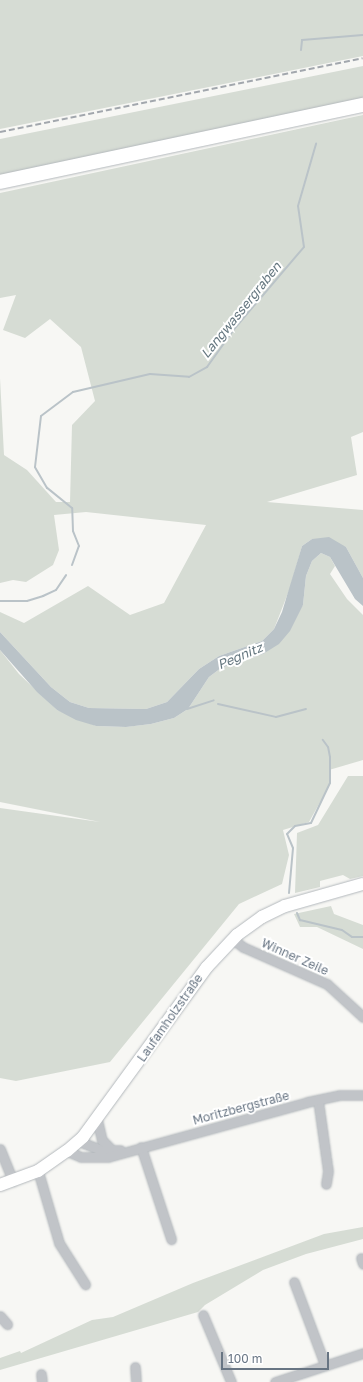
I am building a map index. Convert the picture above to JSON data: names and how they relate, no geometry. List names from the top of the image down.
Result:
{
  "streets": {
    "main road": ["Laufamholzstraße"],
    "street": ["Winner Zeile", "Moritzbergstraße"]
  },
  "crossings": [
    ["Winner Zeile", "Laufamholzstraße"],
    ["Laufamholzstraße", "Moritzbergstraße"]
  ],
  "water": ["Langwassergraben", "Pegnitz"],
  "scale_bar": "100 m"
}
